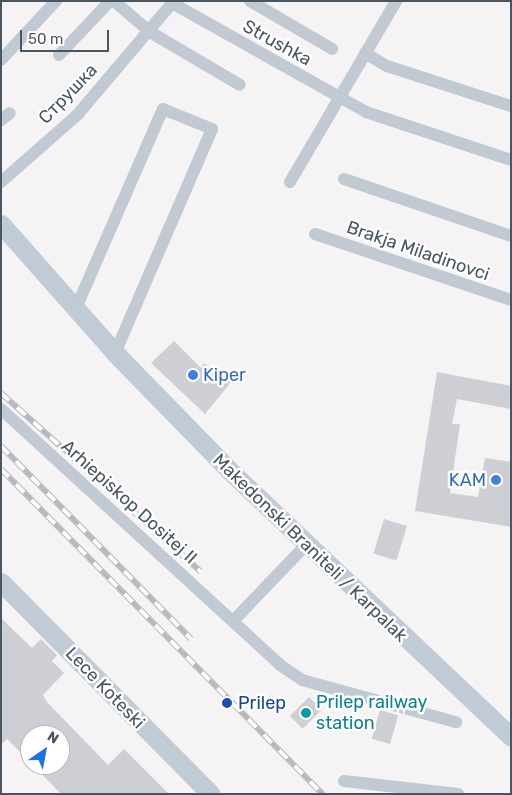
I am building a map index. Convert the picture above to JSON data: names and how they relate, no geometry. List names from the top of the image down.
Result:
{
  "streets": {
    "main road": ["Makedonski Braniteli / Karpalak", "Lece Koteski"],
    "street": [
      "Strushka",
      "Струшка",
      "Brakja Miladinovci",
      "Arhiepiskop Dositej II"
    ]
  },
  "crossings": [
    ["Strushka", "Струшка"]
  ],
  "places": [
    "Kiper",
    "KAM",
    "Prilep",
    "Prilep railway station"
  ],
  "scale_bar": "50 m",
  "north": "top right"
}
